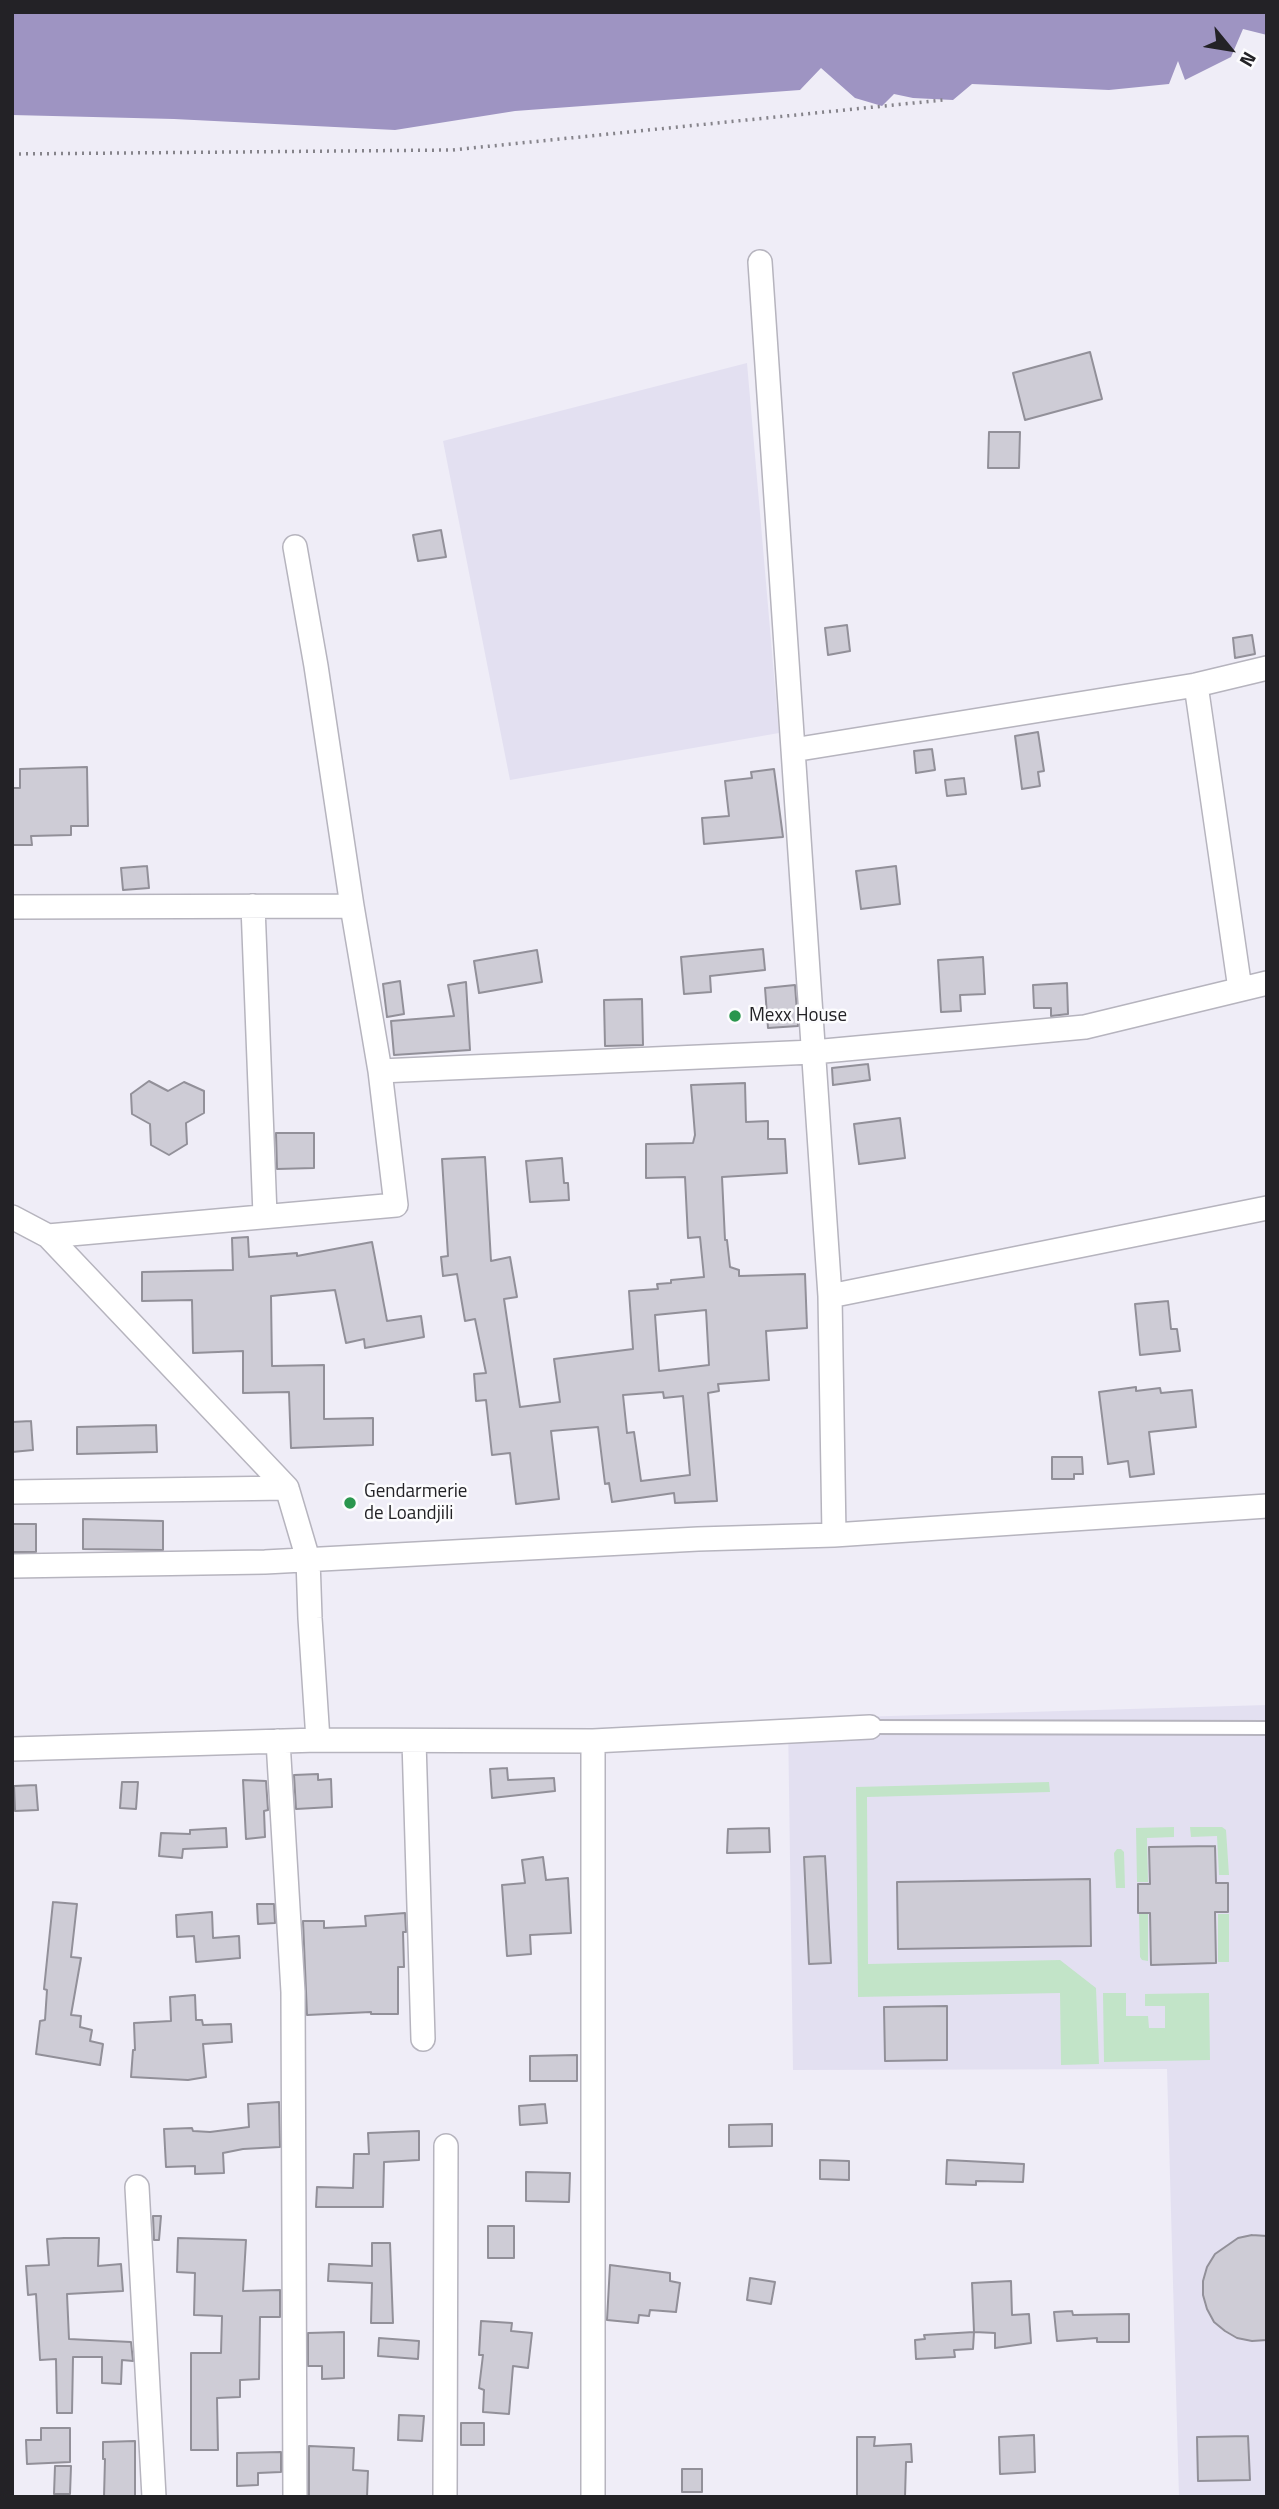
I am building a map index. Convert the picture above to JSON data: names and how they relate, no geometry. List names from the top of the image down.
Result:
{
  "places": ["Mexx House", "Gendarmerie de Loandjili"],
  "north": "bottom right"
}
